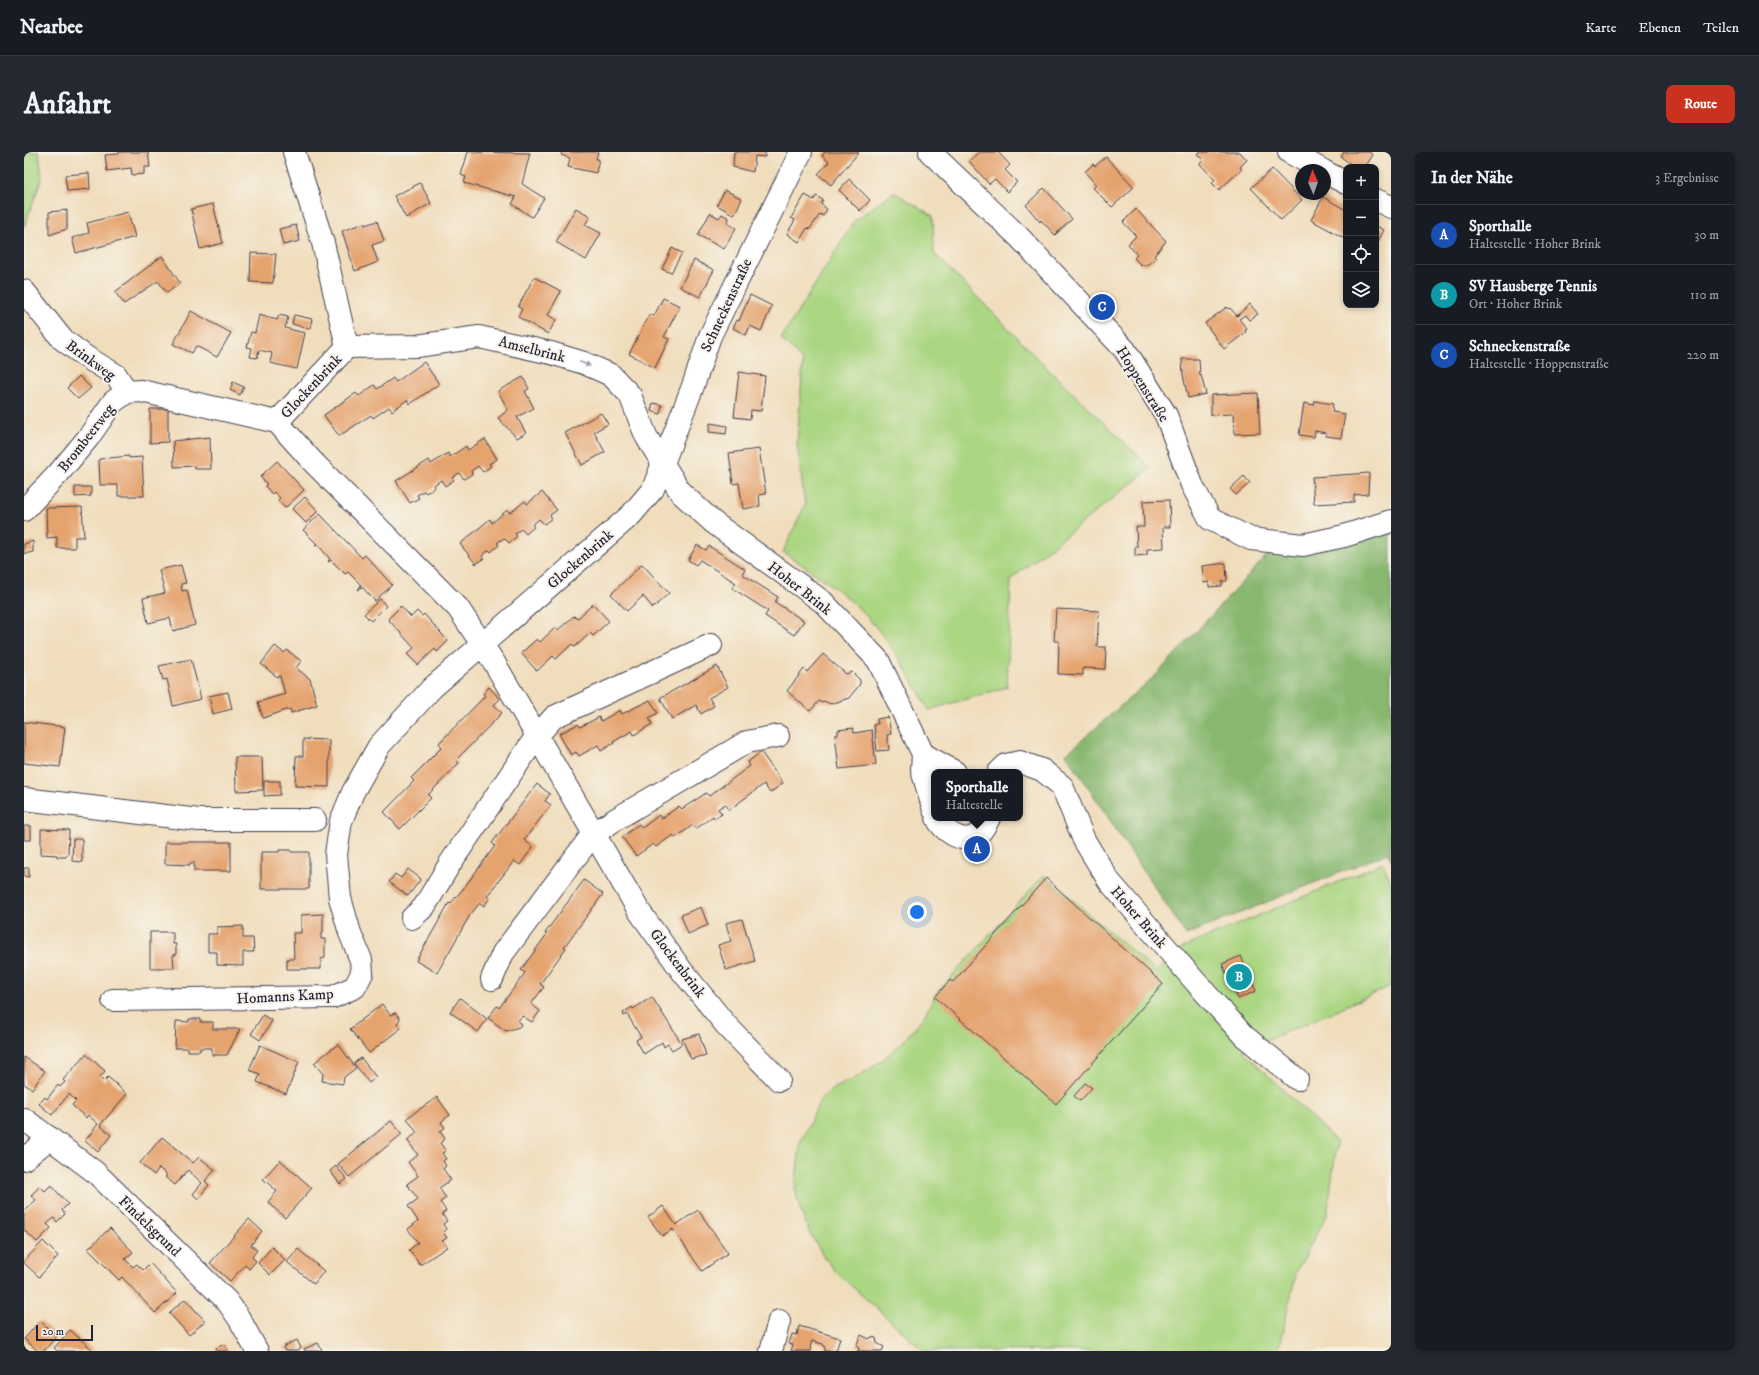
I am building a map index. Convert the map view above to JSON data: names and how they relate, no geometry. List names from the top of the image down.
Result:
{
  "streets": {
    "street": [
      "Schneckenstraße",
      "Amselbrink",
      "Brinkweg",
      "Hoppenstraße",
      "Glockenbrink",
      "Brombeerweg",
      "Hoher Brink",
      "Homanns Kamp",
      "Findelsgrund"
    ]
  },
  "crossings": [
    ["Schneckenstraße", "Amselbrink"],
    ["Schneckenstraße", "Glockenbrink"],
    ["Schneckenstraße", "Hoher Brink"],
    ["Amselbrink", "Glockenbrink"],
    ["Amselbrink", "Hoher Brink"],
    ["Brinkweg", "Brombeerweg"],
    ["Glockenbrink", "Brombeerweg"],
    ["Glockenbrink", "Hoher Brink"],
    ["Glockenbrink", "Homanns Kamp"]
  ],
  "one_way": ["Amselbrink"],
  "scale_bar": "20 m",
  "north": "top",
  "page": {
    "header": "Nearbee",
    "nav": ["Karte", "Ebenen", "Teilen"],
    "buttons": "Route",
    "title": "Anfahrt",
    "heading": ["In der Nähe", "3 Ergebnisse"],
    "map_buttons": ["+", "−"],
    "list": [
      {
        "mark": "A",
        "name": "Sporthalle",
        "note": "Haltestelle · Hoher Brink",
        "value": "30 m"
      },
      {
        "mark": "B",
        "name": "SV Hausberge Tennis",
        "note": "Ort · Hoher Brink",
        "value": "110 m"
      },
      {
        "mark": "C",
        "name": "Schneckenstraße",
        "note": "Haltestelle · Hoppenstraße",
        "value": "220 m"
      }
    ],
    "pins": ["C", "A", "B"],
    "popup": ["Sporthalle", "Haltestelle"],
    "scale": "20 m"
  }
}
